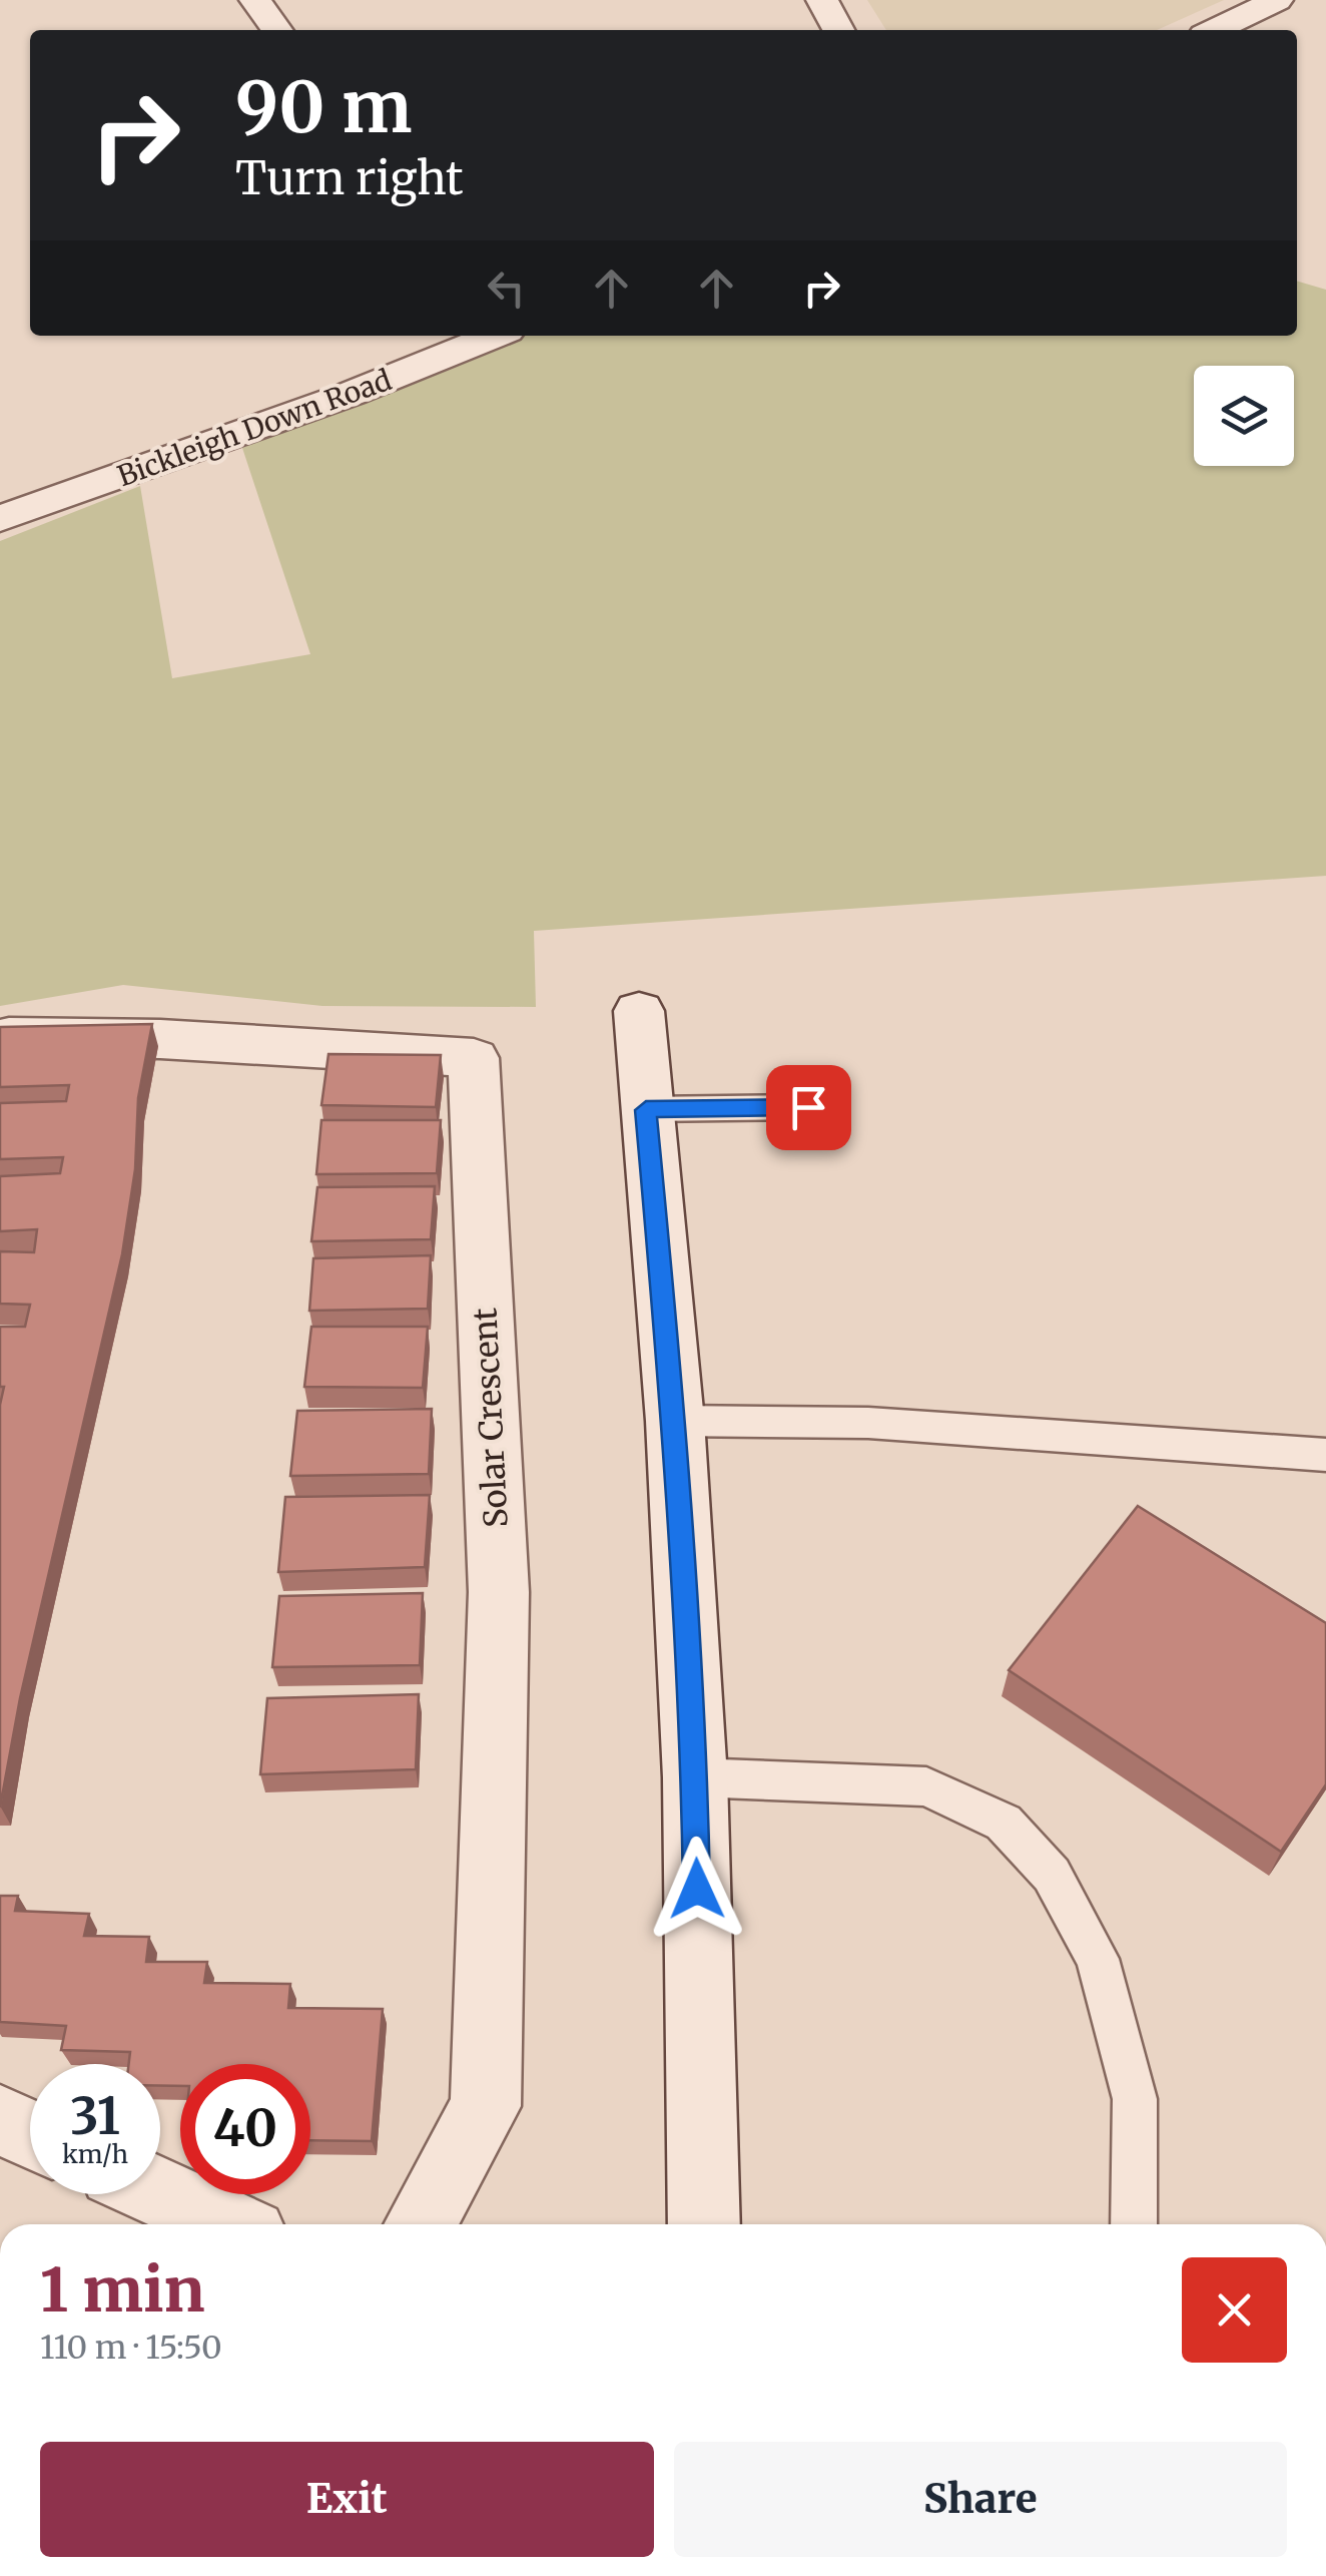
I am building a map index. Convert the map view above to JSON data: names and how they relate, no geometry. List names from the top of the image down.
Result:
{
  "streets": {
    "street": ["Bickleigh Down Road", "Solar Crescent"]
  },
  "page": {
    "turn": ["90 m", "Turn right"],
    "speed": "31 km/h",
    "limit": "40",
    "heading": ["1 min", "110 m · 15:50"],
    "buttons": ["Exit", "Share"]
  }
}
